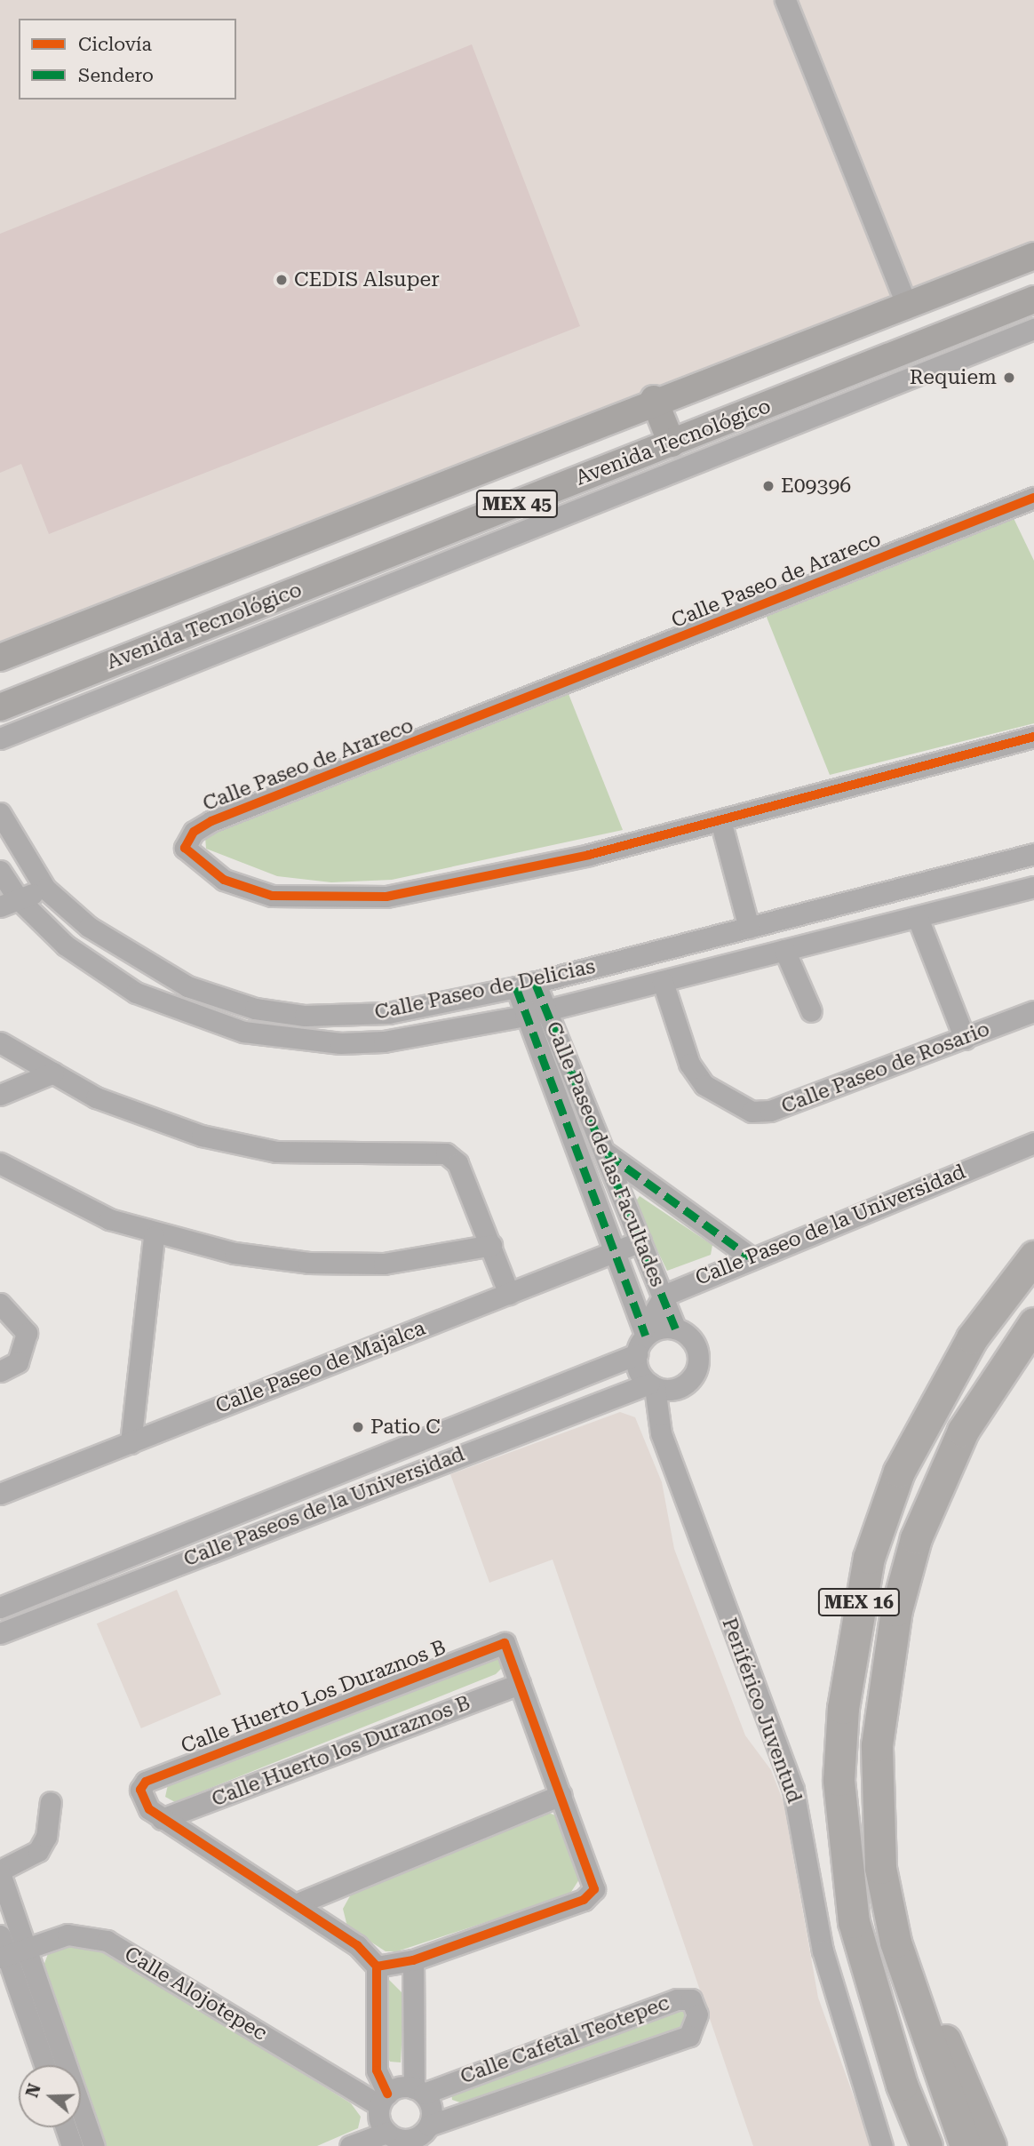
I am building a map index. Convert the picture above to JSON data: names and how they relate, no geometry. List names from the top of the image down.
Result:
{
  "streets": {
    "highway": ["MEX 16"],
    "main road": ["Avenida Tecnológico", "MEX 45"],
    "street": [
      "Calle Paseo de Arareco",
      "Calle Paseo de Delicias",
      "Calle Paseo de Rosario",
      "Calle Paseo de las Facultades",
      "Calle Paseo de la Universidad",
      "Calle Paseo de Majalca",
      "Calle Paseos de la Universidad",
      "Calle Huerto Los Duraznos B",
      "Periférico Juventud",
      "Calle Huerto los Duraznos B",
      "Calle Alojotepec",
      "Calle Cafetal Teotepec"
    ]
  },
  "crossings": [
    ["Calle Paseo de Delicias", "Calle Paseo de Rosario"],
    ["Calle Paseo de Delicias", "Calle Paseo de las Facultades"],
    ["Calle Paseo de las Facultades", "Calle Paseo de la Universidad"],
    ["Calle Paseo de las Facultades", "Calle Paseo de Majalca"],
    ["Calle Paseo de las Facultades", "Calle Paseos de la Universidad"],
    ["Calle Paseo de las Facultades", "Periférico Juventud"],
    ["Calle Paseos de la Universidad", "Periférico Juventud"],
    ["Calle Huerto Los Duraznos B", "Calle Huerto los Duraznos B"]
  ],
  "places": [
    "CEDIS Alsuper",
    "Requiem",
    "E09396",
    "Patio C"
  ],
  "legend": ["Ciclovía", "Sendero"],
  "north": "left"
}
